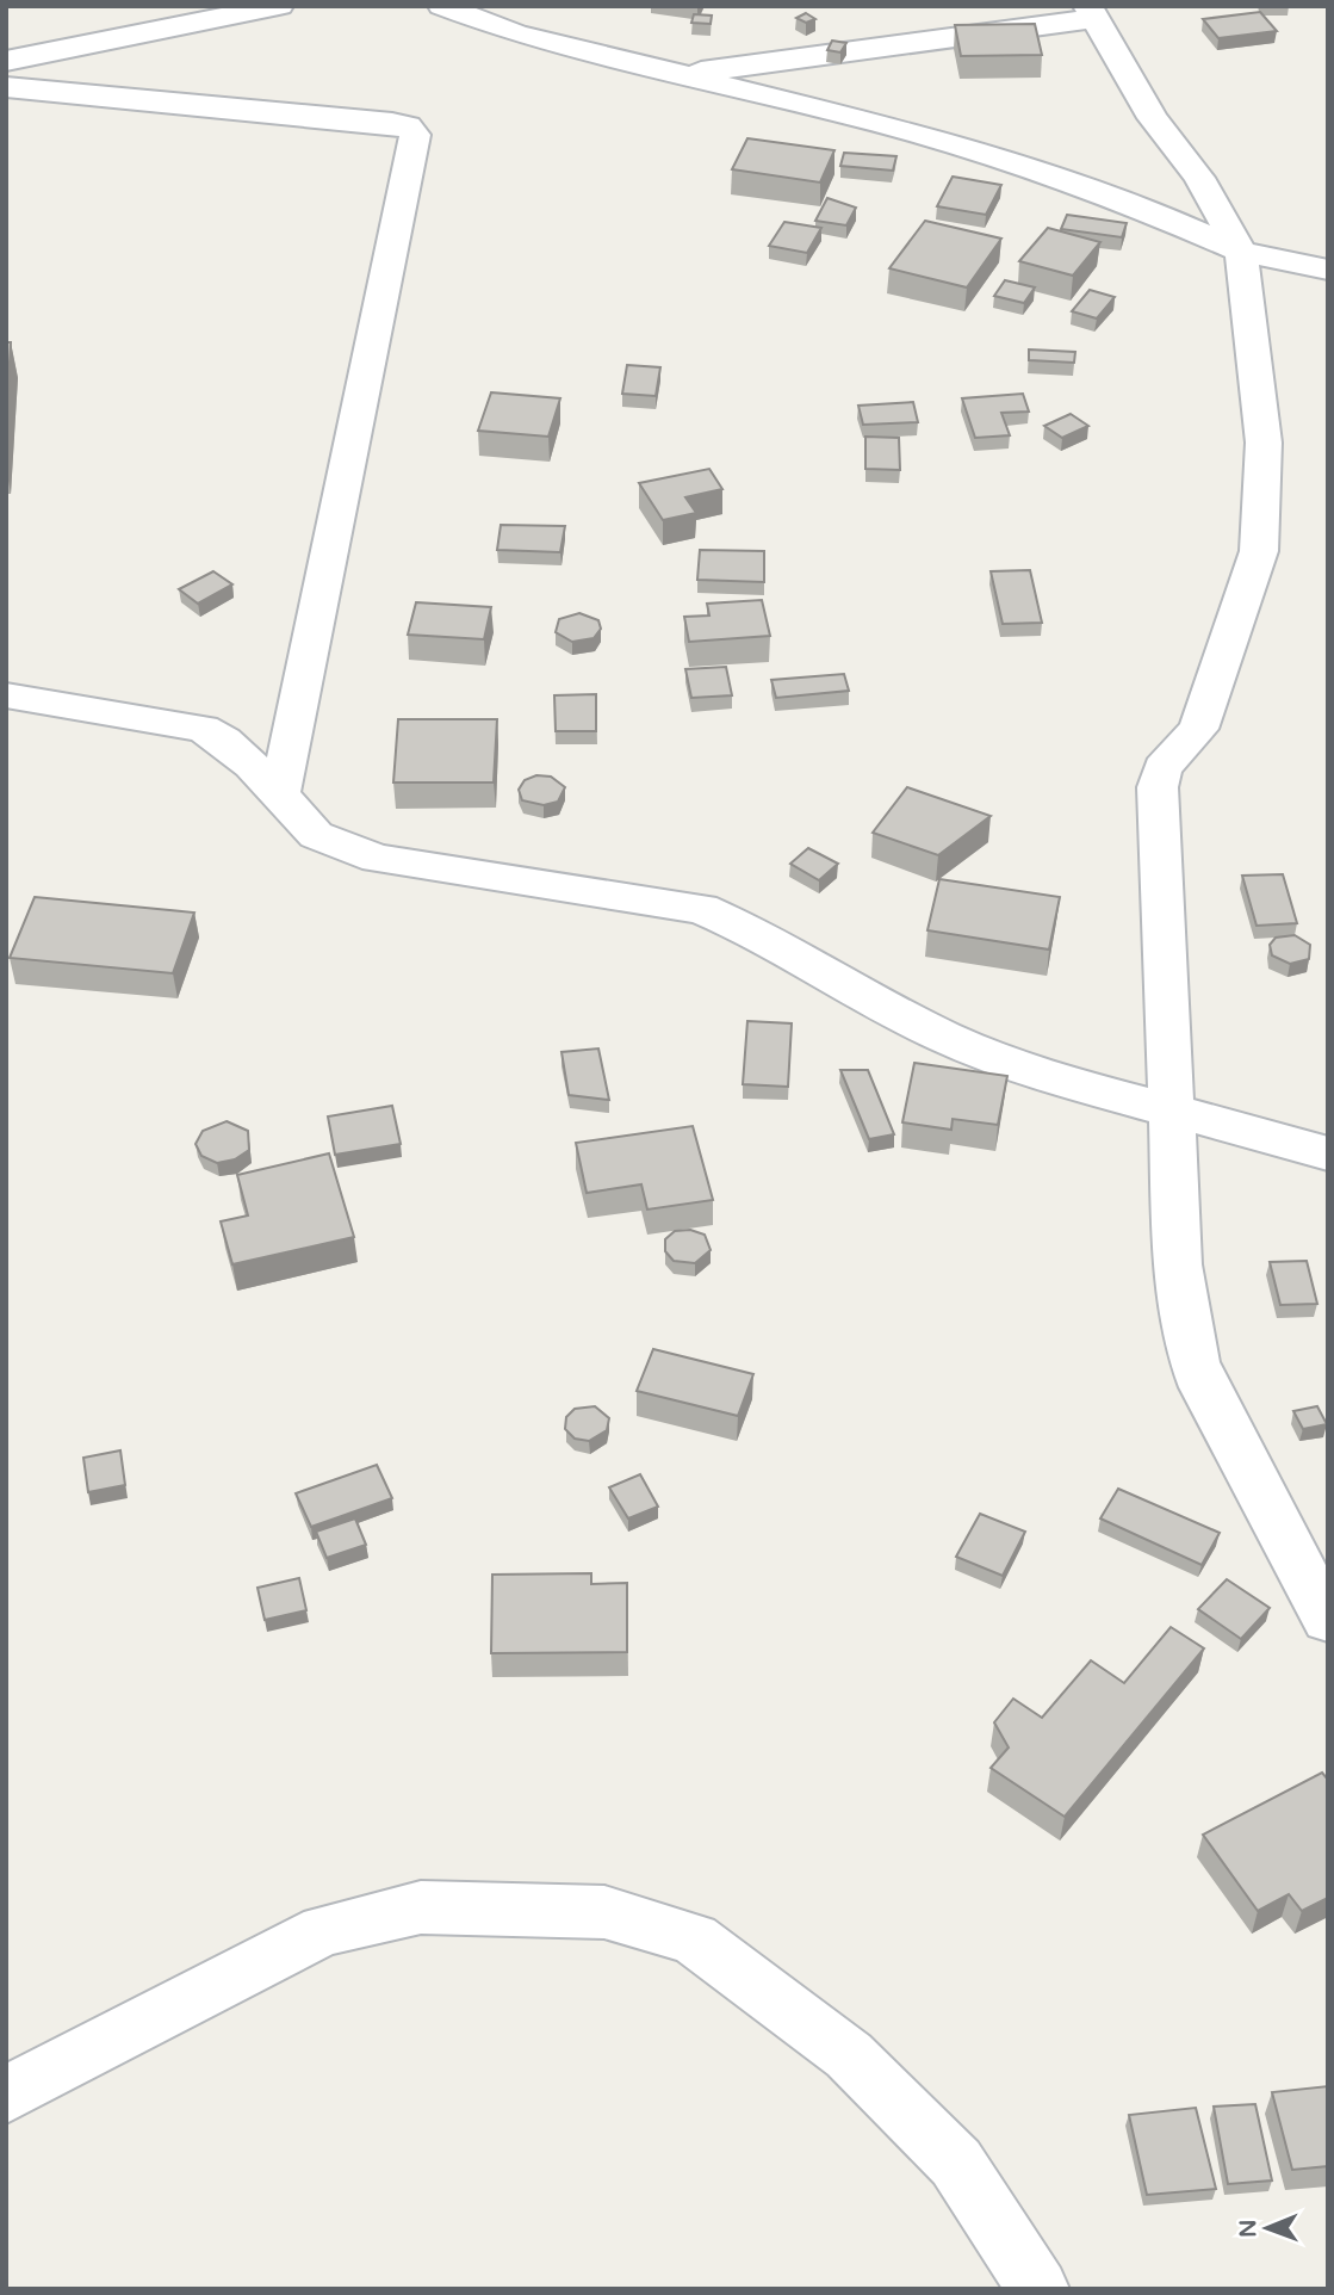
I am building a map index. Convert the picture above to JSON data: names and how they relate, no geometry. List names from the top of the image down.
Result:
{
  "north": "left"
}
